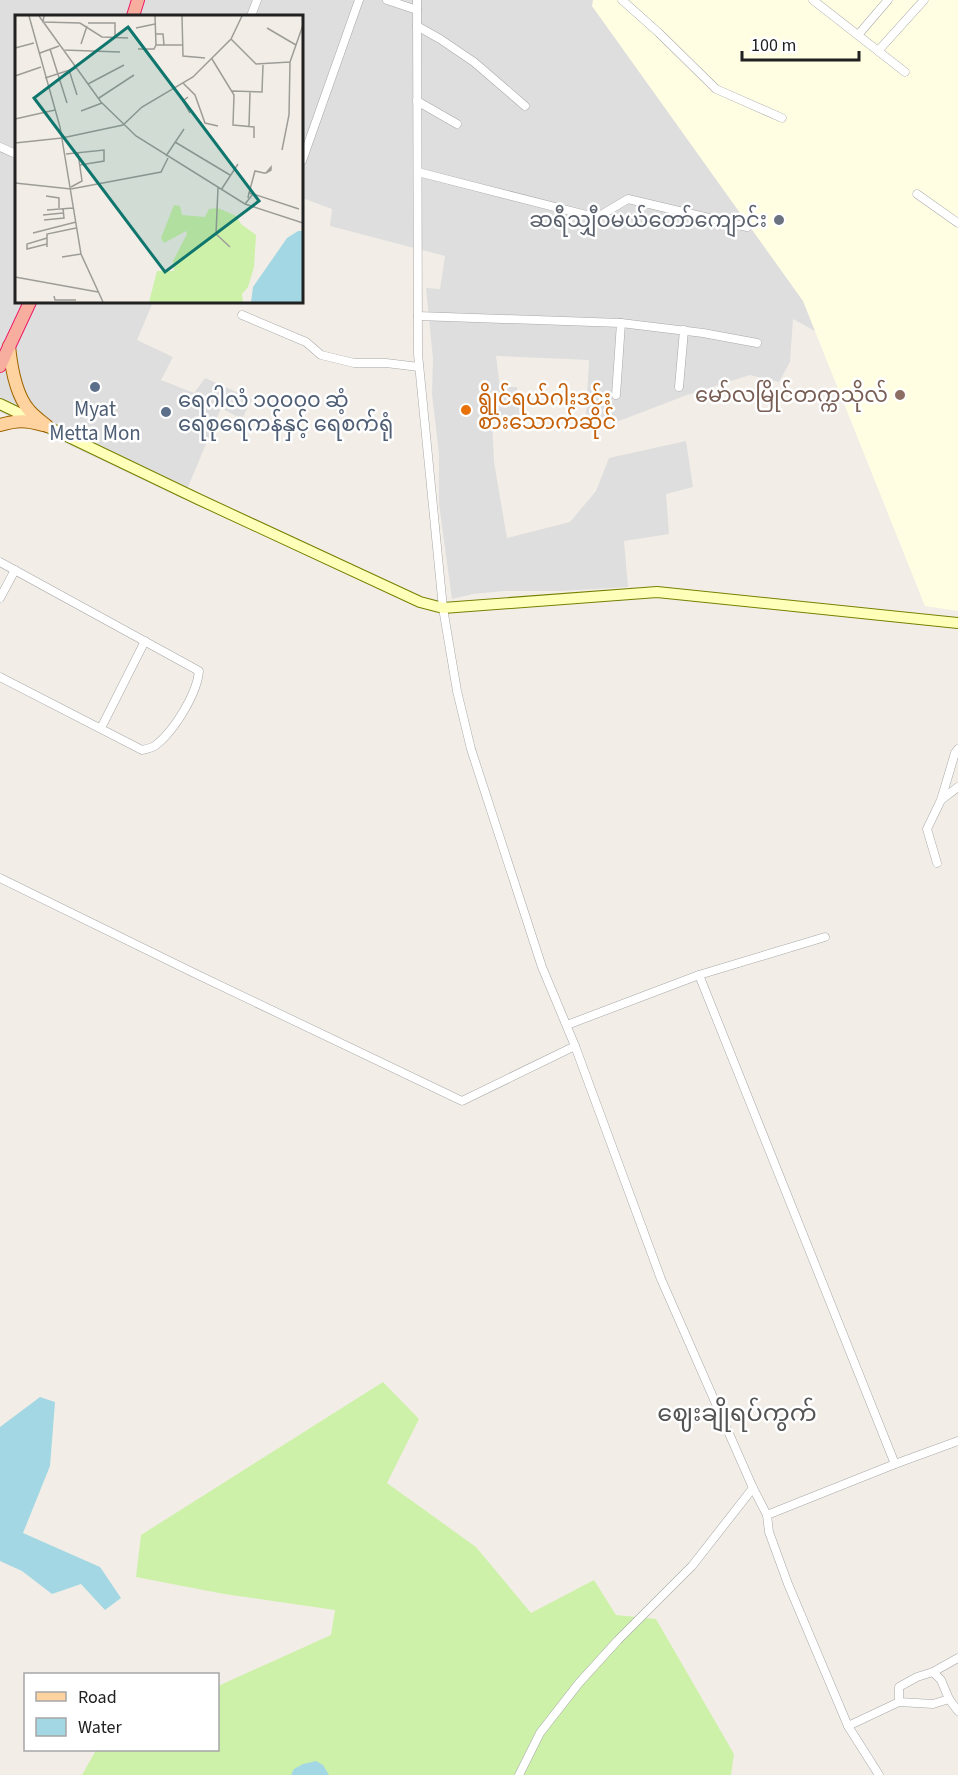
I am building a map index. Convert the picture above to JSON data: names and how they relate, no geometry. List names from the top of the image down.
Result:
{
  "districts": ["ဈေးချိုရပ်ကွက်"],
  "places": [
    "ဆရီသျှီဝမယ်တော်ကျောင်း",
    "Myat Metta Mon",
    "မော်လမြိုင်တက္ကသိုလ်",
    "ရွိုင်ရယ်ဂါးဒင်း စားသောက်ဆိုင်",
    "ရေဂါလံ ၁၀၀၀၀ ဆံ့ ရေစုရေကန်နှင့် ရေစက်ရုံ"
  ],
  "legend": ["Road", "Water"],
  "scale_bar": "100 m"
}
